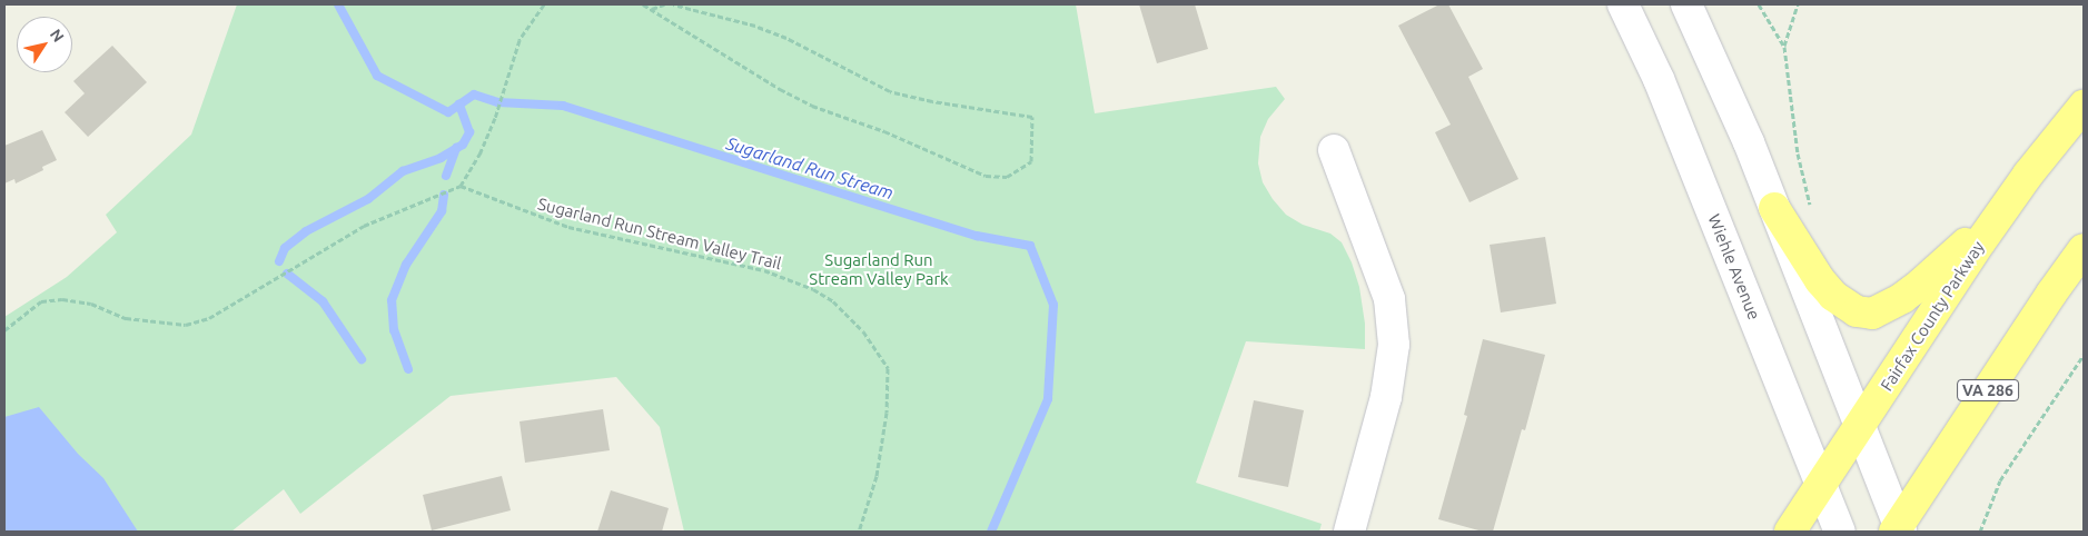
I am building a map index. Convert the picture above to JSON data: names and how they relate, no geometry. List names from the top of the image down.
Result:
{
  "streets": {
    "highway": ["Fairfax County Parkway", "VA 286"],
    "main road": ["Wiehle Avenue"],
    "path": ["Sugarland Run Stream Valley Trail"]
  },
  "crossings": [
    ["Wiehle Avenue", "Fairfax County Parkway"]
  ],
  "water": ["Sugarland Run Stream"],
  "parks": ["Sugarland Run Stream Valley Park"],
  "north": "top right"
}
